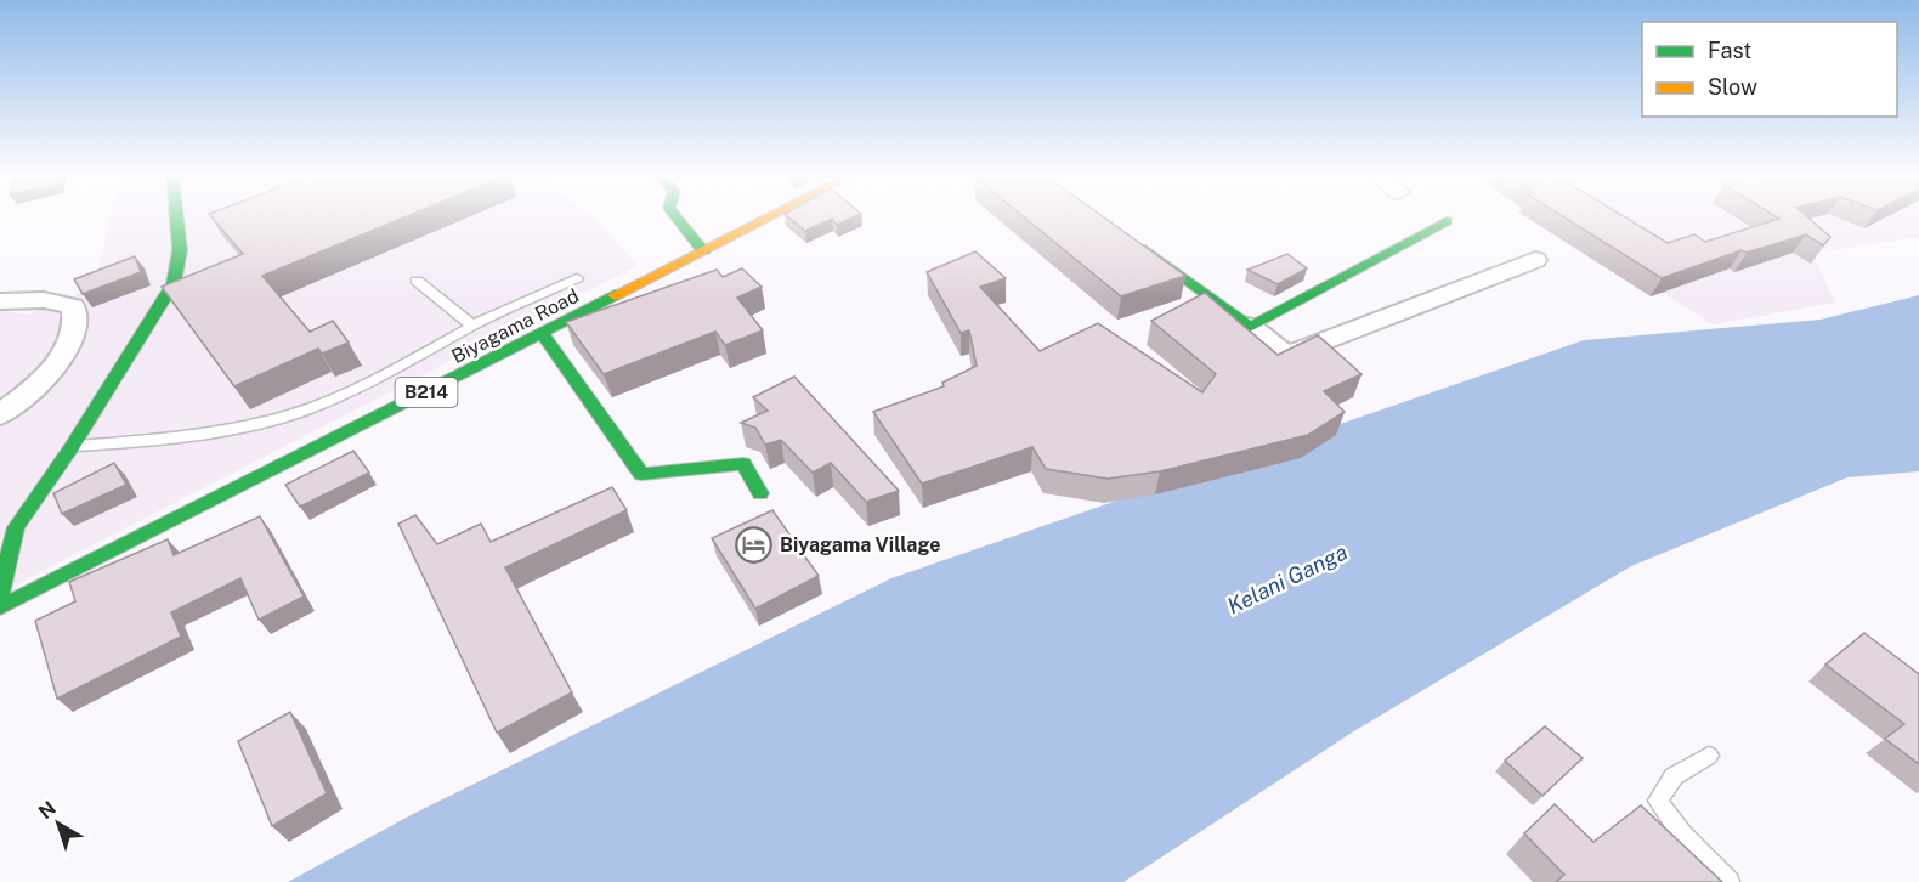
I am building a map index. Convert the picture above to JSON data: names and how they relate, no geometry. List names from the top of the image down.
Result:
{
  "streets": {
    "street": ["Biyagama Road", "B214"]
  },
  "water": ["Kelani Ganga"],
  "places": {
    "hotel": ["Biyagama Village"]
  },
  "legend": ["Fast", "Slow"],
  "north": "top left"
}
